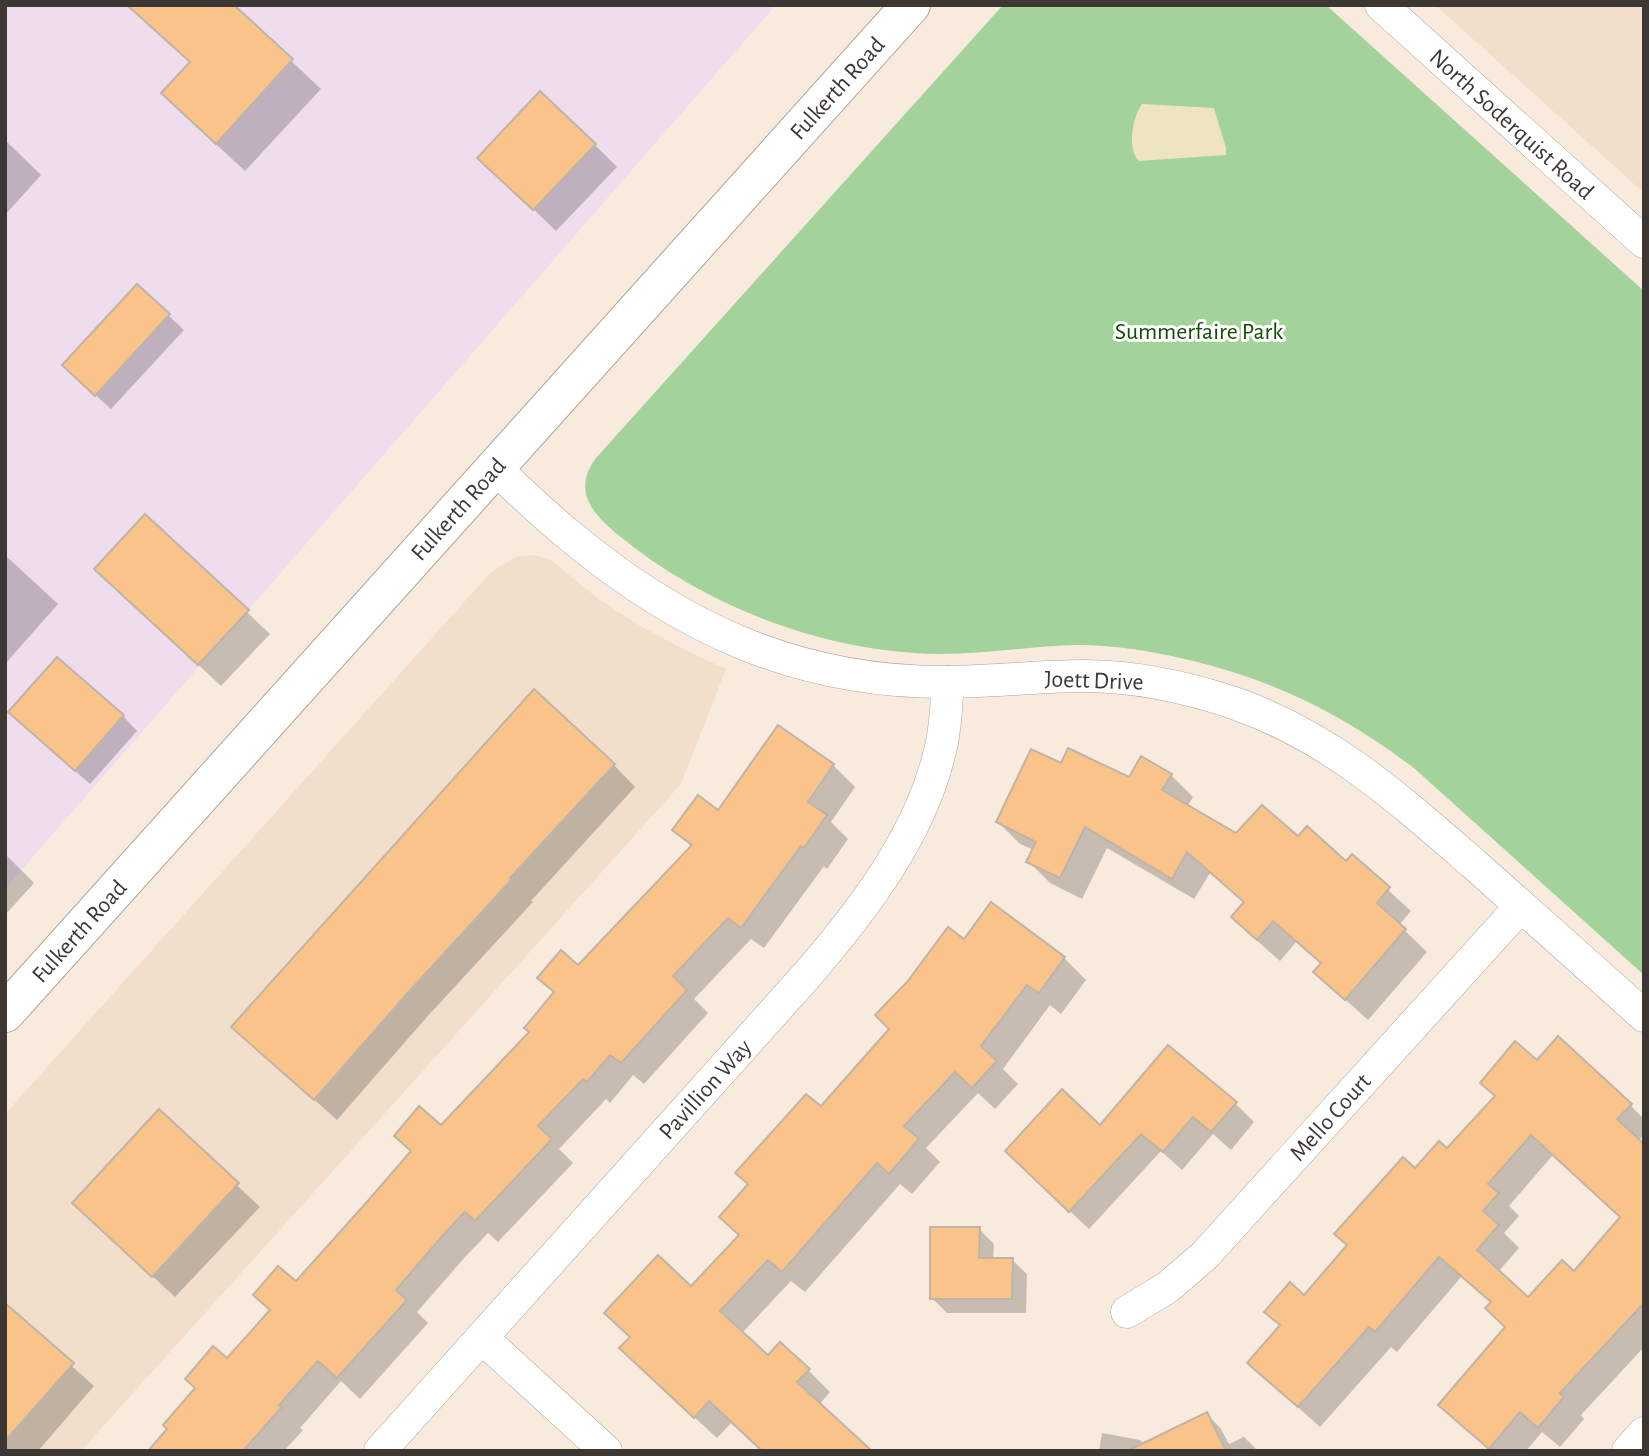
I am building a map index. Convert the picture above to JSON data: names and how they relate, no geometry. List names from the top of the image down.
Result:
{
  "streets": {
    "street": [
      "Fulkerth Road",
      "North Soderquist Road",
      "Joett Drive",
      "Pavillion Way",
      "Mello Court"
    ]
  },
  "crossings": [
    ["Fulkerth Road", "Joett Drive"],
    ["Joett Drive", "Pavillion Way"],
    ["Joett Drive", "Mello Court"]
  ],
  "parks": ["Summerfaire Park"]
}
